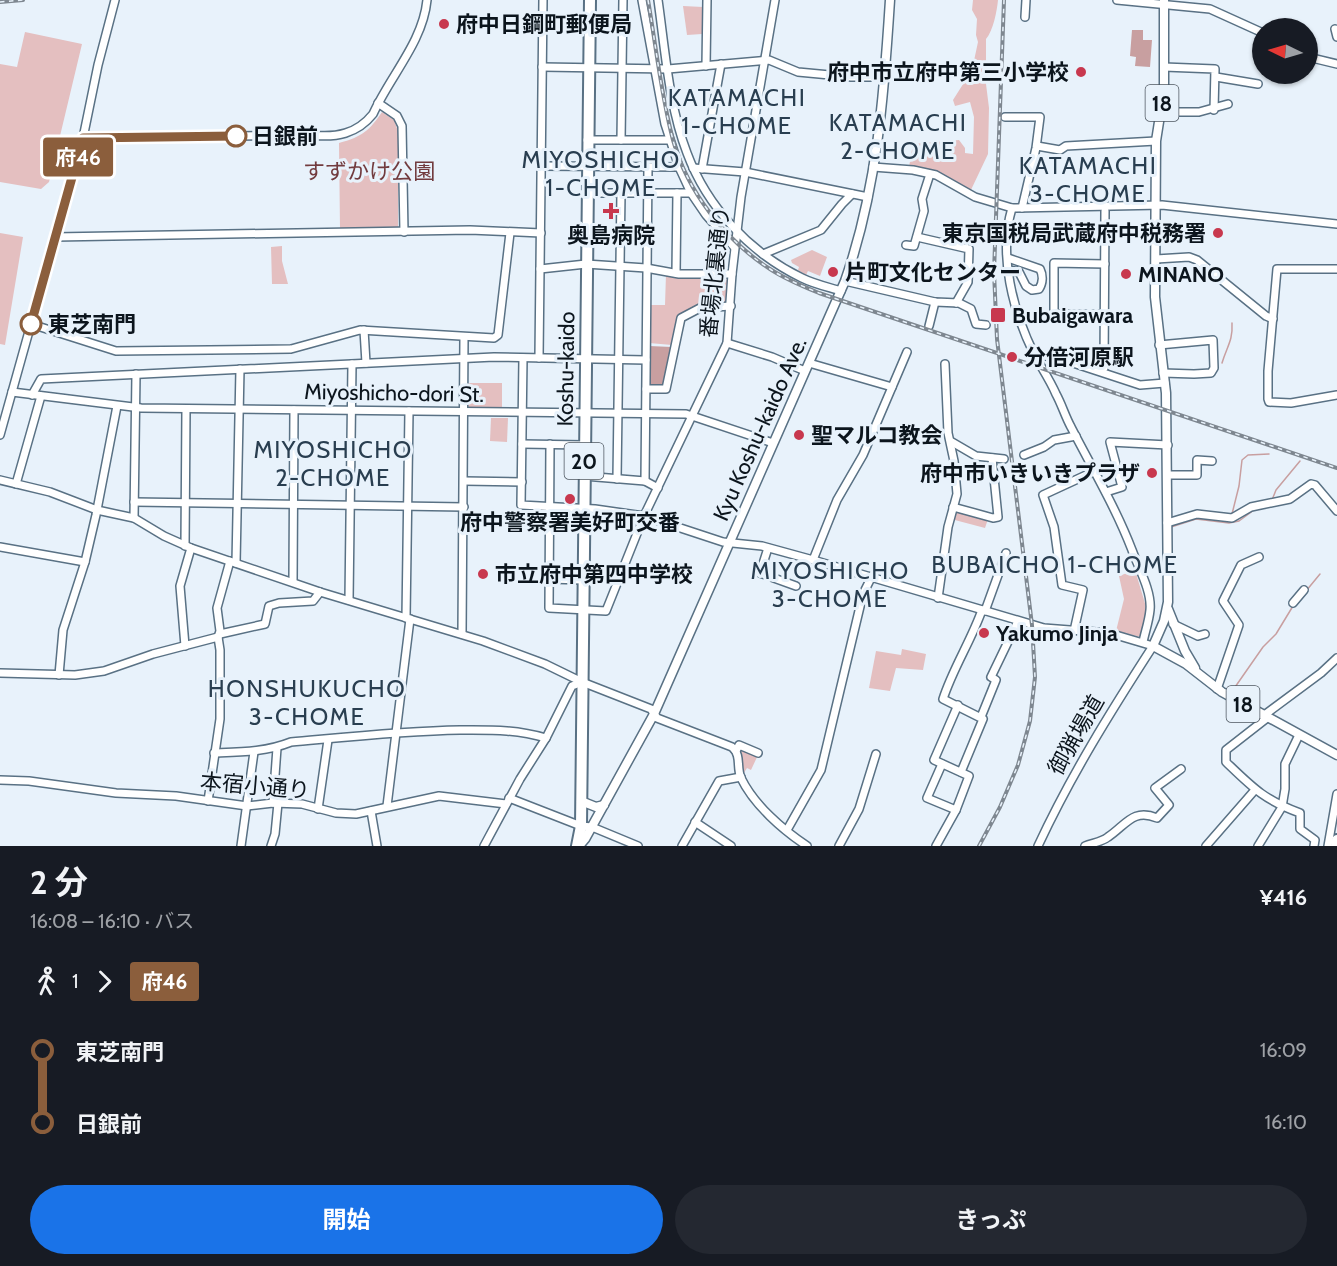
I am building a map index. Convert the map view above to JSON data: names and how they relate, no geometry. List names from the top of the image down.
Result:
{
  "streets": {
    "highway": ["Koshu-kaido", "20"],
    "main road": ["18", "Kyu Koshu-kaido Ave."],
    "street": [
      "番場北裏通り",
      "Miyoshicho-dori St.",
      "御猟場道",
      "本宿小通り"
    ]
  },
  "crossings": [
    ["18", "御猟場道"],
    ["番場北裏通り", "Koshu-kaido"],
    ["番場北裏通り", "Miyoshicho-dori St."],
    ["Koshu-kaido", "Miyoshicho-dori St."],
    ["Koshu-kaido", "Kyu Koshu-kaido Ave."],
    ["Koshu-kaido", "本宿小通り"],
    ["Miyoshicho-dori St.", "Kyu Koshu-kaido Ave."],
    ["Kyu Koshu-kaido Ave.", "本宿小通り"]
  ],
  "districts": [
    "KATAMACHI 1-CHOME",
    "KATAMACHI 2-CHOME",
    "MIYOSHICHO 1-CHOME",
    "KATAMACHI 3-CHOME",
    "MIYOSHICHO 2-CHOME",
    "BUBAICHO 1-CHOME",
    "MIYOSHICHO 3-CHOME",
    "HONSHUKUCHO 3-CHOME"
  ],
  "parks": ["すずかけ公園"],
  "places": {
    "other": [
      "府中日鋼町郵便局",
      "府中市立府中第三小学校",
      "日銀前",
      "東京国税局武蔵府中税務署",
      "片町文化センター",
      "MINANO",
      "東芝南門",
      "分倍河原駅",
      "聖マルコ教会",
      "府中市いきいきプラザ",
      "府中警察署美好町交番",
      "市立府中第四中学校",
      "Yakumo Jinja"
    ],
    "health": ["奥島病院"],
    "transit": ["Bubaigawara"]
  },
  "lines": ["bus line 府46"],
  "north": "left",
  "page": {
    "on_map": "府46",
    "heading": ["2 分", "16:08 – 16:10 · バス", "¥416"],
    "legs": ["1", "府46"],
    "list": [
      {
        "name": "東芝南門",
        "value": "16:09"
      },
      {
        "name": "日銀前",
        "value": "16:10"
      }
    ],
    "buttons": ["開始", "きっぷ"]
  }
}
